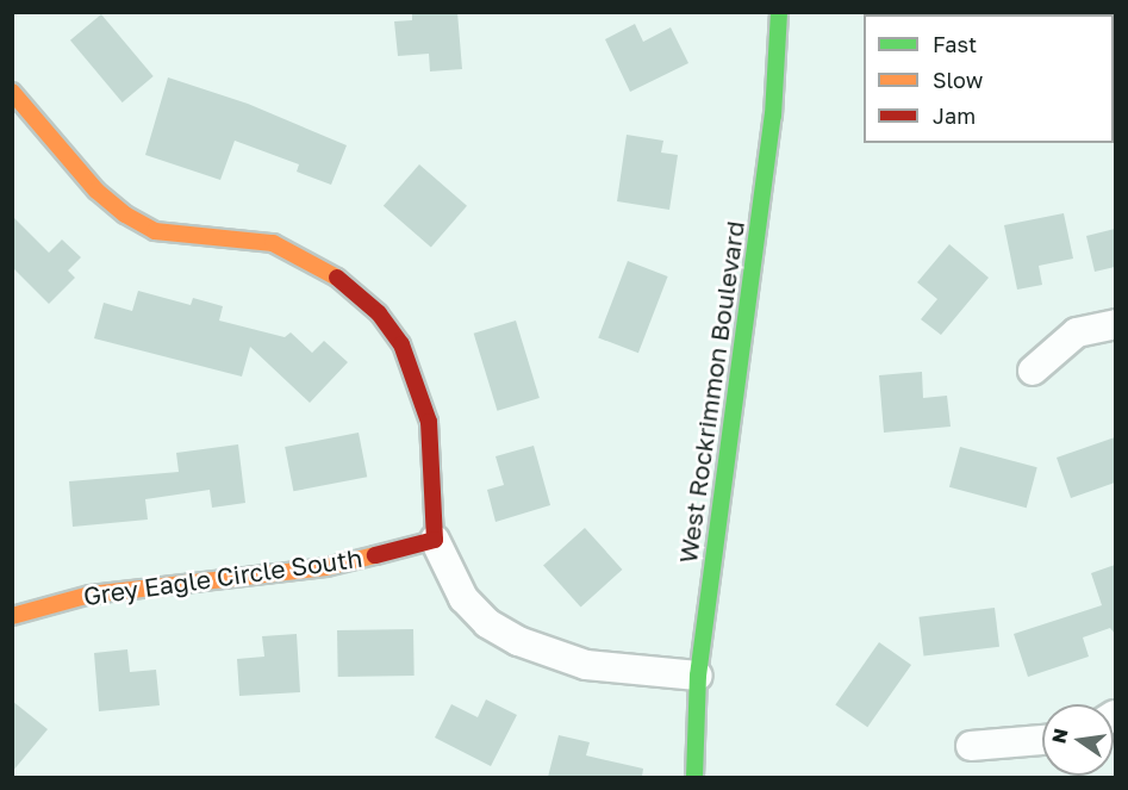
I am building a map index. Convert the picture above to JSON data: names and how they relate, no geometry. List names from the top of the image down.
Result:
{
  "streets": {
    "street": ["West Rockrimmon Boulevard", "Grey Eagle Circle South"]
  },
  "legend": ["Fast", "Slow", "Jam"],
  "north": "left"
}
